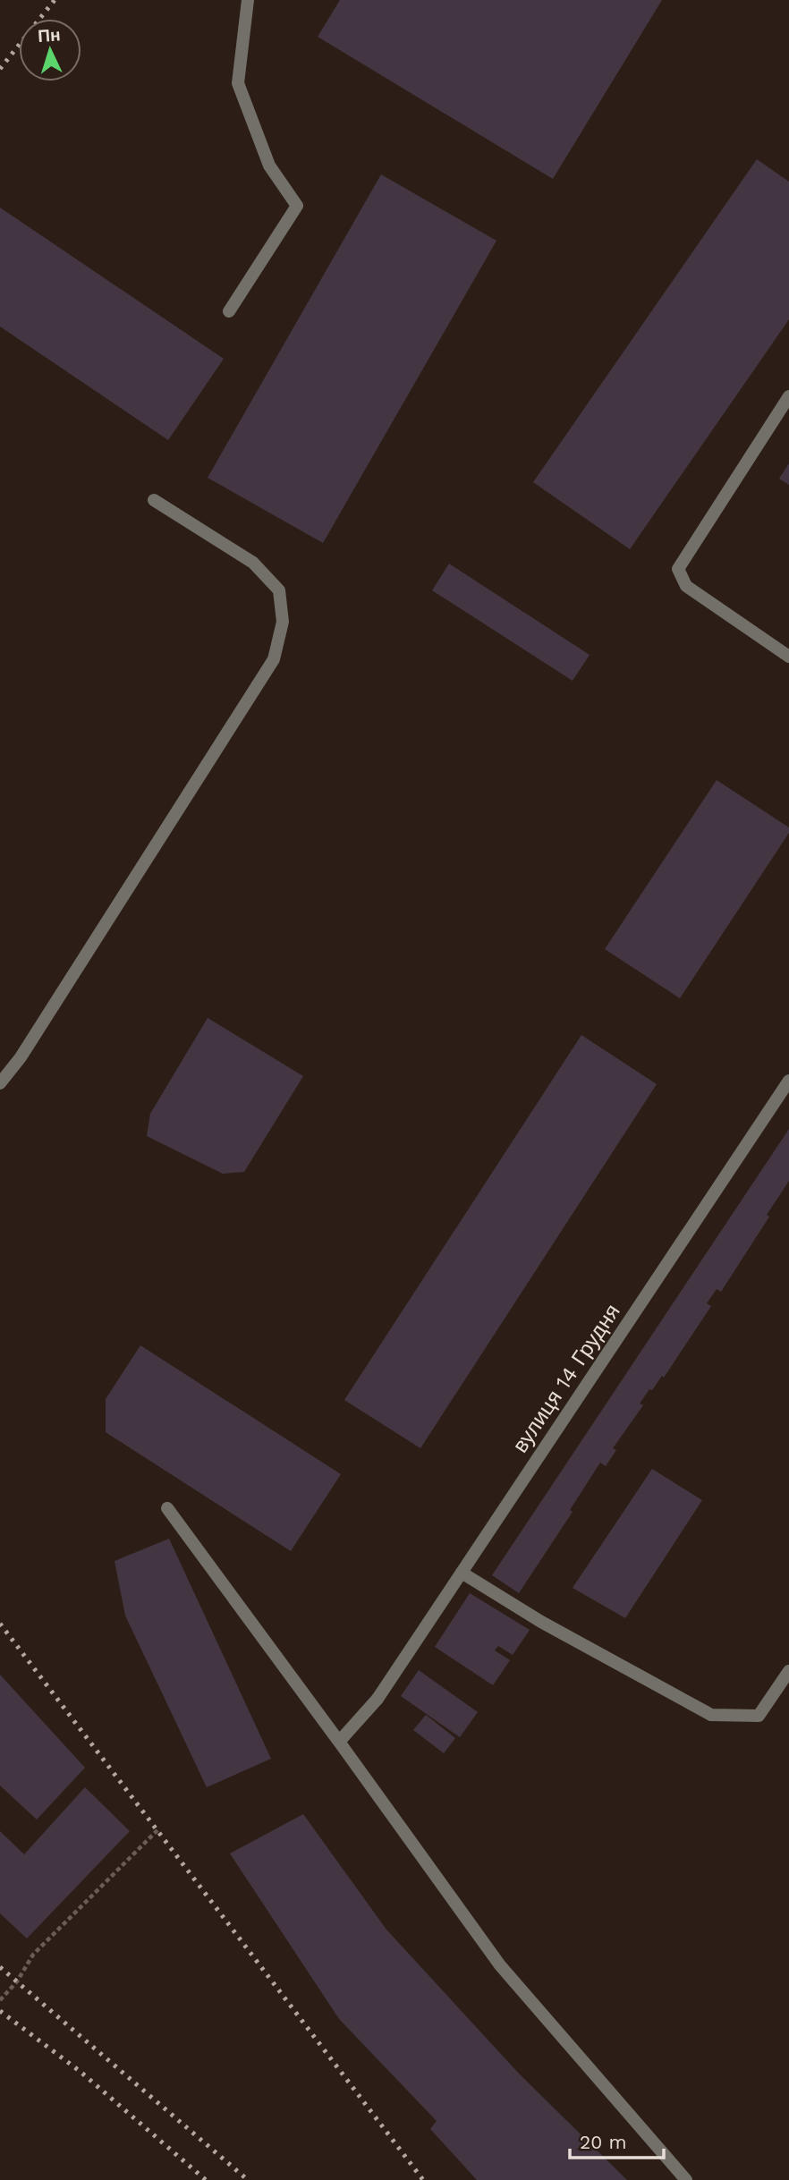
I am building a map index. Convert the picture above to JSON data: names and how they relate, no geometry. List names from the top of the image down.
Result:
{
  "streets": {
    "street": ["вулиця 14 Грудня"]
  },
  "scale_bar": "20 m",
  "north": "top"
}
